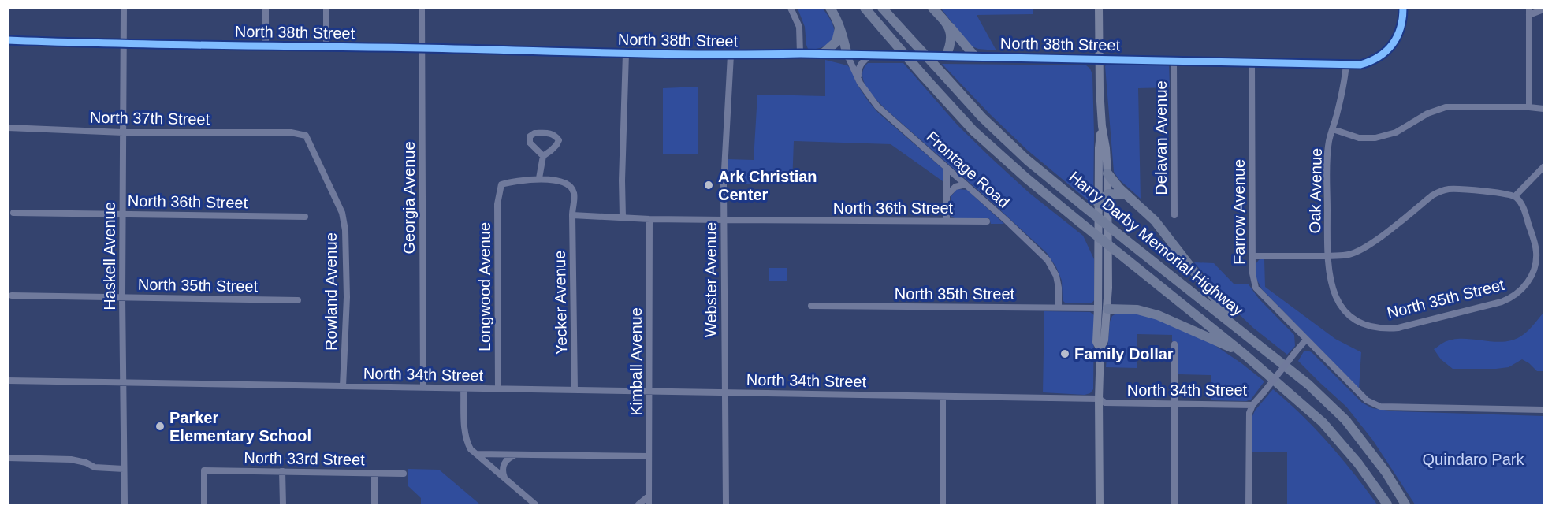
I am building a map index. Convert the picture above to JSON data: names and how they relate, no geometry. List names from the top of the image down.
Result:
{
  "streets": {
    "highway": ["Harry Darby Memorial Highway"],
    "street": [
      "North 38th Street",
      "North 37th Street",
      "Delavan Avenue",
      "Frontage Road",
      "Oak Avenue",
      "Georgia Avenue",
      "North 36th Street",
      "Farrow Avenue",
      "Haskell Avenue",
      "Webster Avenue",
      "North 35th Street",
      "Longwood Avenue",
      "Rowland Avenue",
      "Yecker Avenue",
      "Kimball Avenue",
      "North 34th Street",
      "North 33rd Street"
    ]
  },
  "crossings": [
    ["North 38th Street", "Delavan Avenue"],
    ["North 38th Street", "Frontage Road"],
    ["North 38th Street", "Oak Avenue"],
    ["North 38th Street", "Georgia Avenue"],
    ["North 38th Street", "Farrow Avenue"],
    ["North 38th Street", "Haskell Avenue"],
    ["North 38th Street", "Webster Avenue"],
    ["North 37th Street", "Haskell Avenue"],
    ["North 37th Street", "Rowland Avenue"],
    ["Frontage Road", "North 35th Street"],
    ["Oak Avenue", "North 35th Street"],
    ["Georgia Avenue", "North 34th Street"],
    ["North 36th Street", "Haskell Avenue"],
    ["North 36th Street", "Webster Avenue"],
    ["North 36th Street", "Yecker Avenue"],
    ["North 36th Street", "Kimball Avenue"],
    ["Farrow Avenue", "North 34th Street"],
    ["Haskell Avenue", "North 35th Street"],
    ["Haskell Avenue", "North 34th Street"],
    ["Webster Avenue", "North 34th Street"],
    ["Longwood Avenue", "North 34th Street"],
    ["Rowland Avenue", "North 34th Street"],
    ["Yecker Avenue", "North 34th Street"],
    ["Kimball Avenue", "North 34th Street"]
  ],
  "parks": ["Quindaro Park"],
  "places": ["Ark Christian Center", "Family Dollar", "Parker Elementary School"]
}
